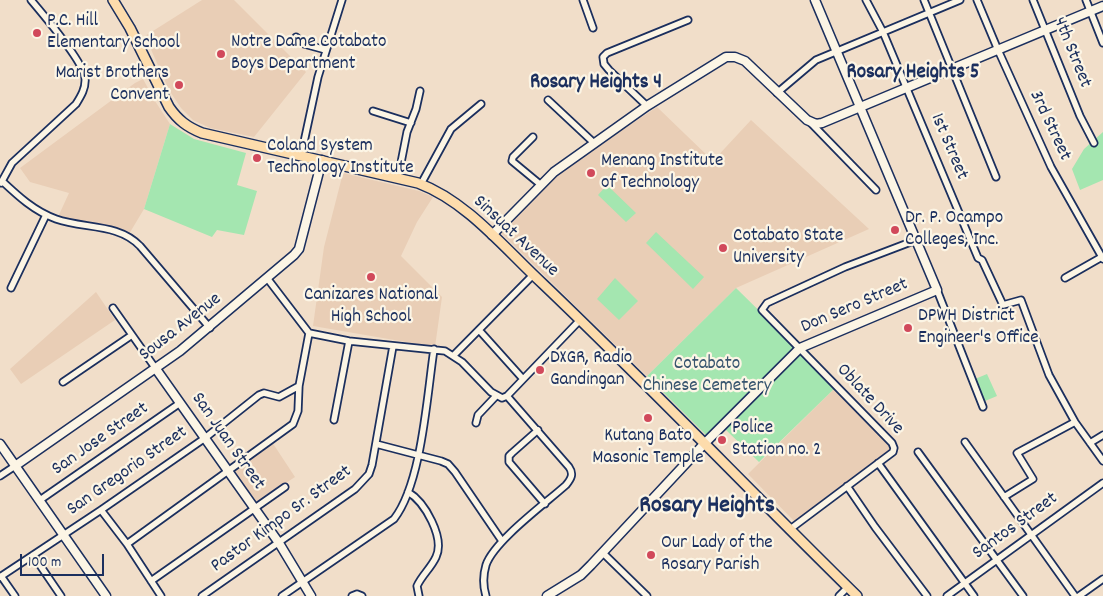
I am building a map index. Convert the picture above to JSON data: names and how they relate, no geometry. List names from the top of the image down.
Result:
{
  "streets": {
    "main road": ["Sinsuat Avenue"],
    "street": [
      "4th Street",
      "3rd Street",
      "1st Street",
      "Don Sero Street",
      "Sousa Avenue",
      "Oblate Drive",
      "San Jose Street",
      "San Juan Street",
      "San Gregorio Street",
      "Pastor Kimpo Sr. Street",
      "Santos Street"
    ]
  },
  "crossings": [
    ["Sinsuat Avenue", "Don Sero Street"],
    ["Sinsuat Avenue", "Sousa Avenue"],
    ["Sinsuat Avenue", "Oblate Drive"],
    ["Don Sero Street", "Oblate Drive"],
    ["Sousa Avenue", "San Juan Street"],
    ["San Jose Street", "San Juan Street"],
    ["San Juan Street", "San Gregorio Street"],
    ["San Juan Street", "Pastor Kimpo Sr. Street"]
  ],
  "districts": ["Rosary Heights 5", "Rosary Heights 4", "Rosary Heights"],
  "parks": ["Cotabato Chinese Cemetery"],
  "places": [
    "P.C. Hill Elementary School",
    "Notre Dame Cotabato Boys Department",
    "Marist Brothers Convent",
    "Coland System Technology Institute",
    "Menang Institute of Technology",
    "Dr. P. Ocampo Colleges, Inc.",
    "Cotabato State University",
    "Canizares National High School",
    "DPWH District Engineer's Office",
    "DXGR, Radio Gandingan",
    "Kutang Bato Masonic Temple",
    "Police Station no. 2",
    "Our Lady of the Rosary Parish"
  ],
  "scale_bar": "100 m"
}
